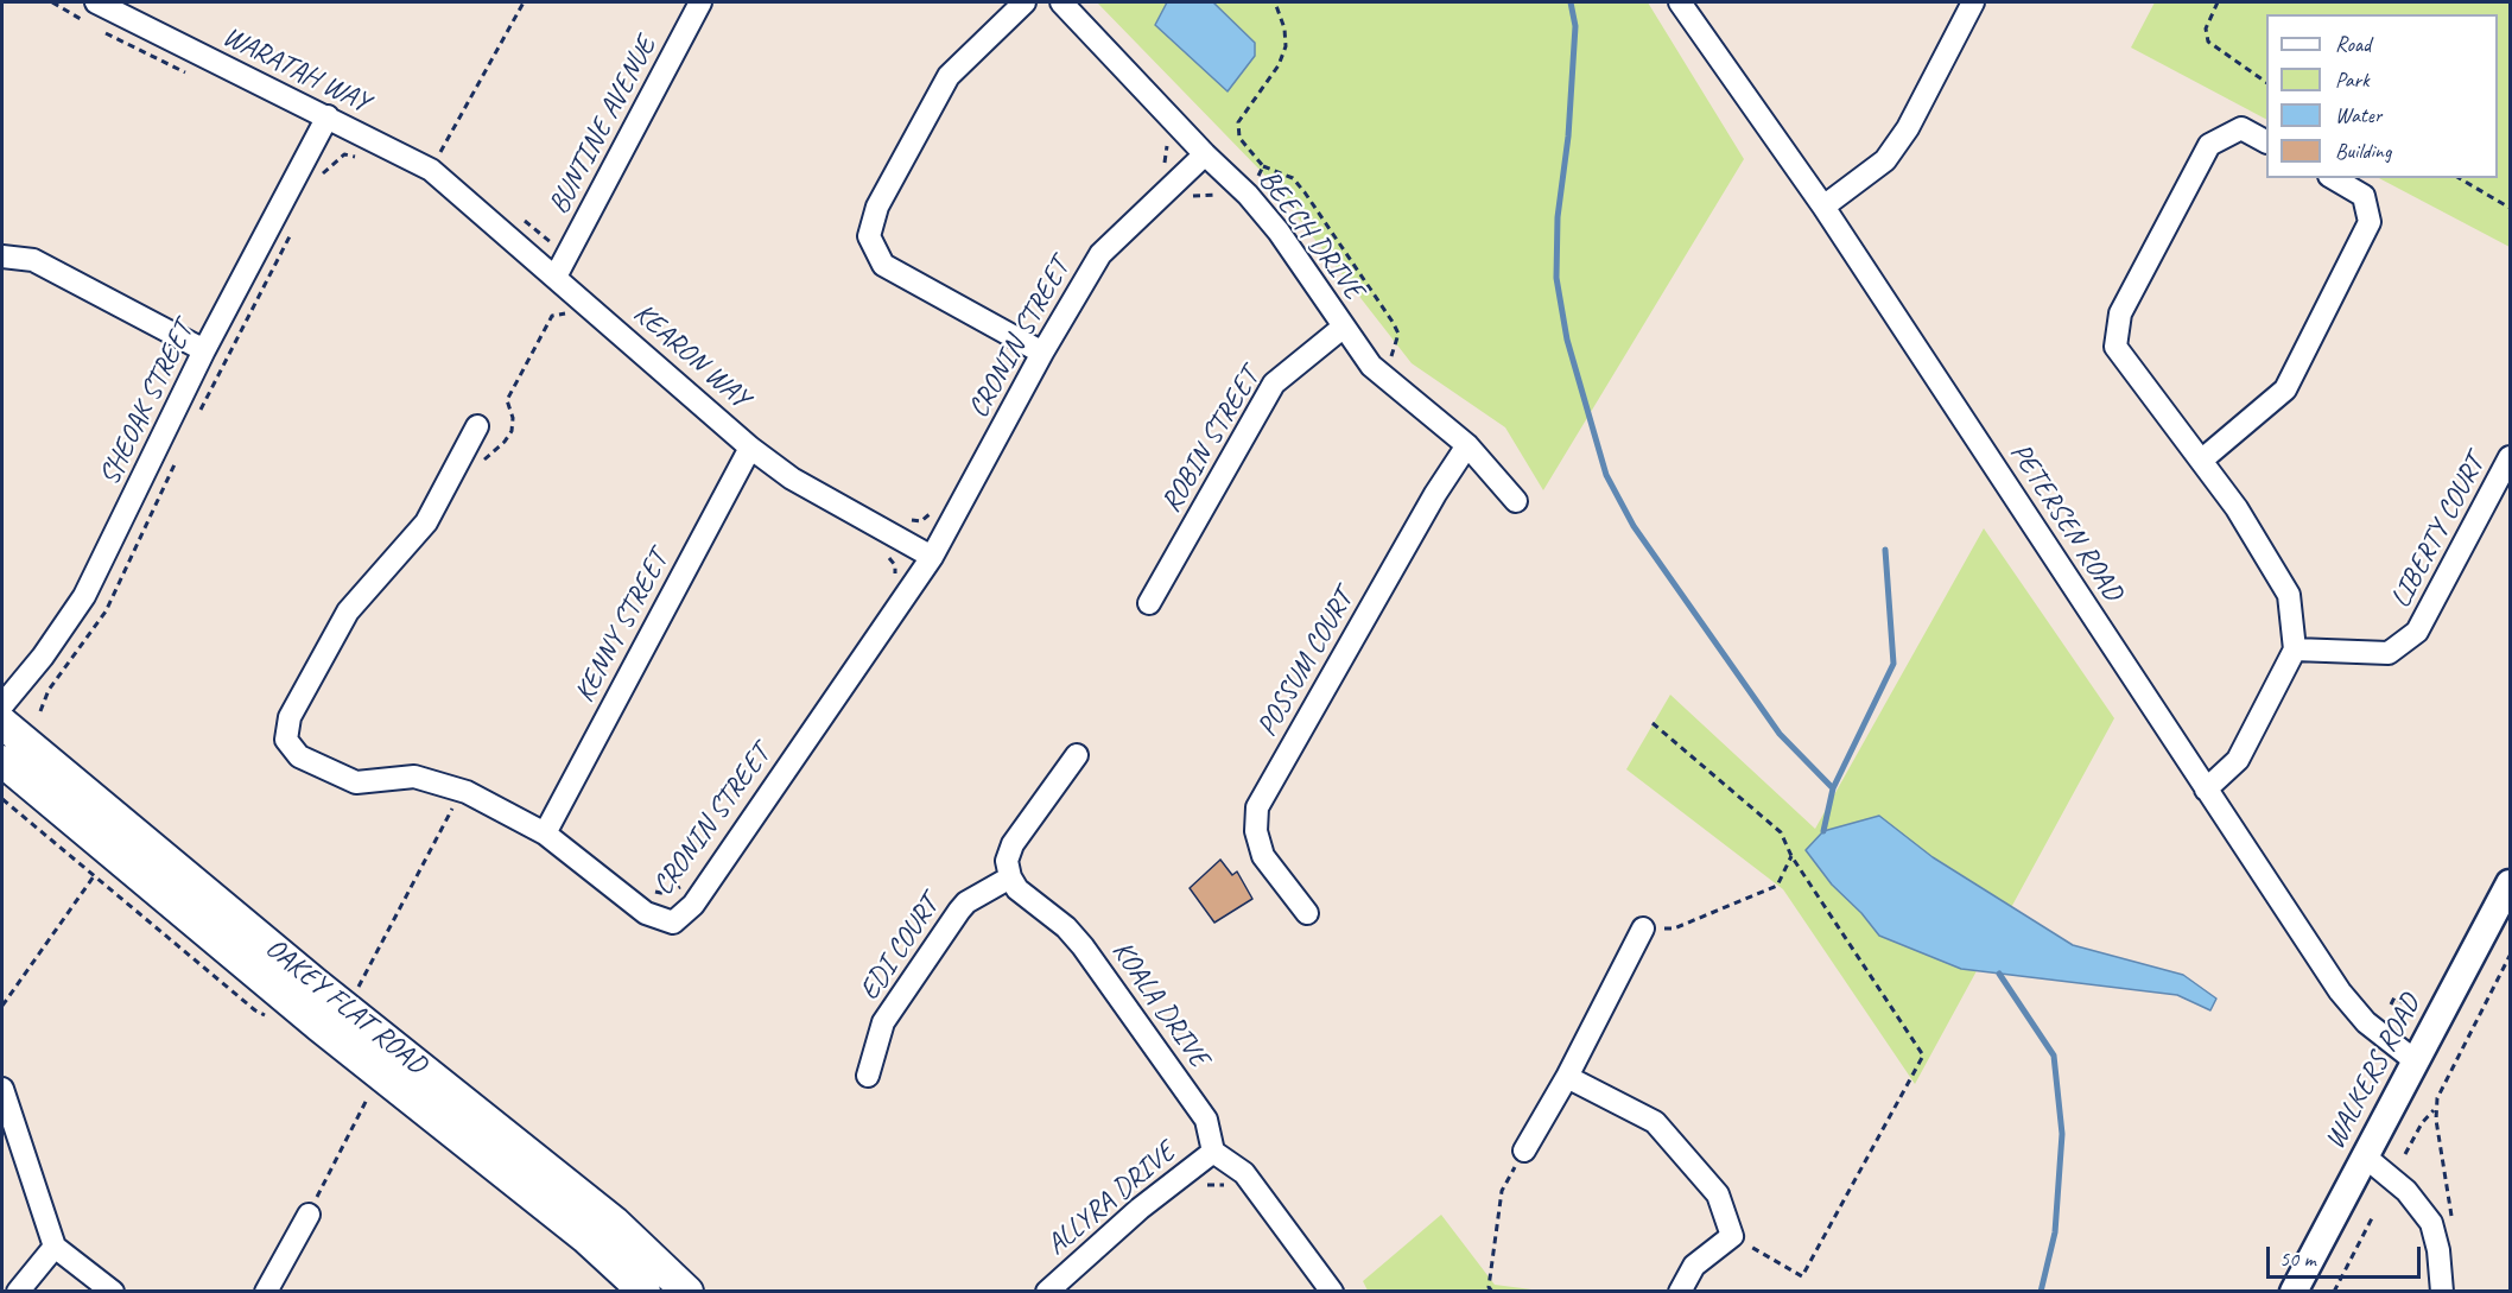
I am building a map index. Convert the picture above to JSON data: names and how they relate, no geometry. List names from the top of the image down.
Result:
{
  "streets": {
    "main road": ["OAKEY FLAT ROAD"],
    "street": [
      "WARATAH WAY",
      "BUNTINE AVENUE",
      "BEECH DRIVE",
      "CRONIN STREET",
      "KEARON WAY",
      "SHEOAK STREET",
      "ROBIN STREET",
      "PETERSEN ROAD",
      "LIBERTY COURT",
      "KENNY STREET",
      "POSSUM COURT",
      "EDI COURT",
      "KOALA DRIVE",
      "WALKERS ROAD",
      "ALLYRA DRIVE"
    ]
  },
  "crossings": [
    ["WARATAH WAY", "KEARON WAY"],
    ["WARATAH WAY", "SHEOAK STREET"],
    ["BUNTINE AVENUE", "KEARON WAY"],
    ["BEECH DRIVE", "CRONIN STREET"],
    ["BEECH DRIVE", "ROBIN STREET"],
    ["BEECH DRIVE", "POSSUM COURT"],
    ["CRONIN STREET", "KEARON WAY"],
    ["CRONIN STREET", "KENNY STREET"],
    ["KEARON WAY", "KENNY STREET"],
    ["PETERSEN ROAD", "WALKERS ROAD"],
    ["EDI COURT", "KOALA DRIVE"],
    ["KOALA DRIVE", "ALLYRA DRIVE"]
  ],
  "legend": [
    "Road",
    "Park",
    "Water",
    "Building"
  ],
  "scale_bar": "50 m"
}
